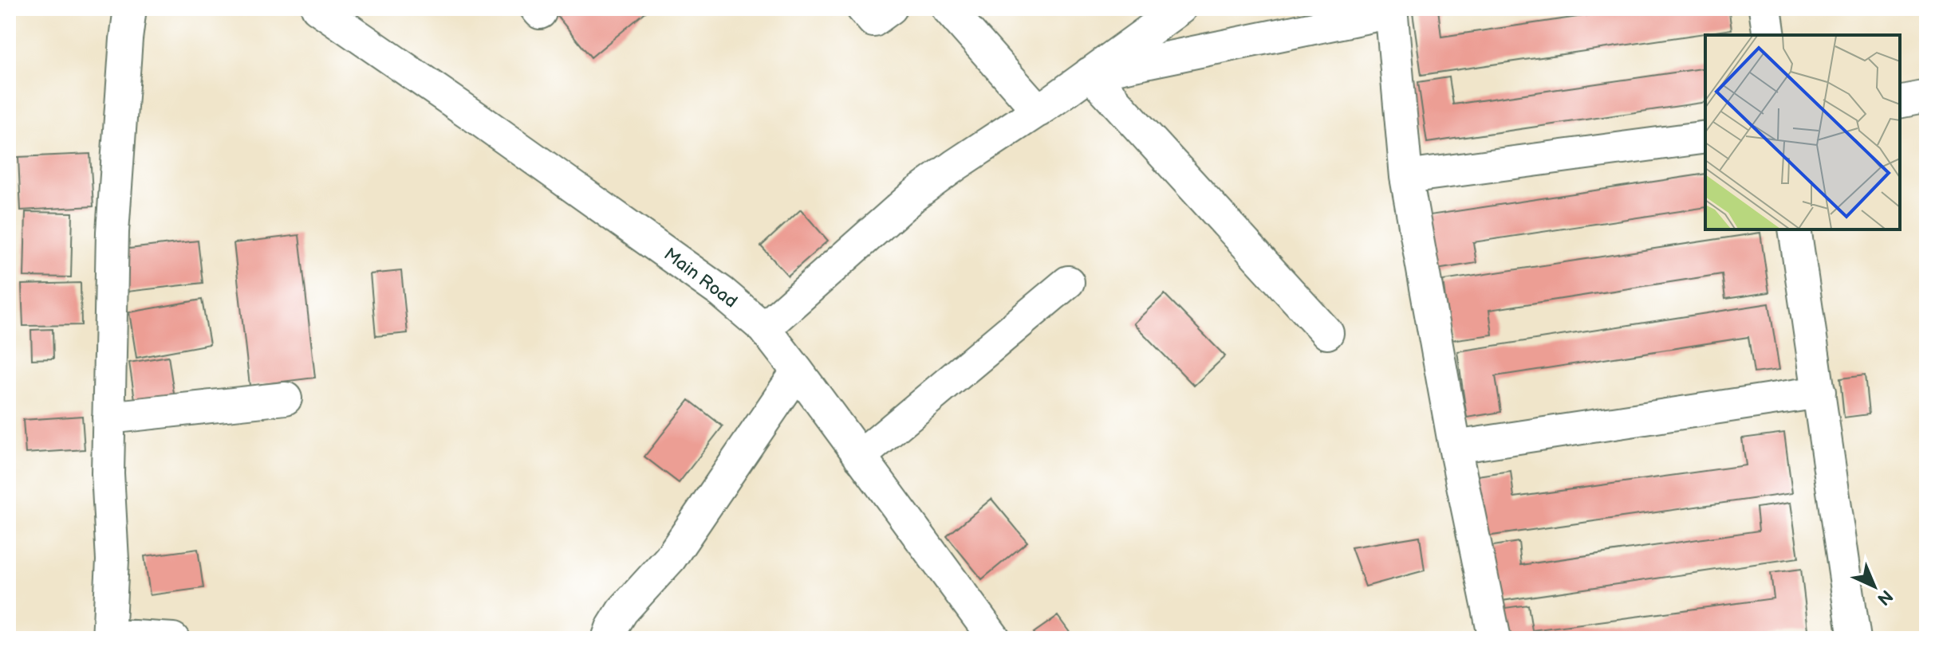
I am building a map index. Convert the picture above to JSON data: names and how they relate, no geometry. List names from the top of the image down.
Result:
{
  "streets": {
    "street": ["Main Road"]
  },
  "north": "bottom right"
}
